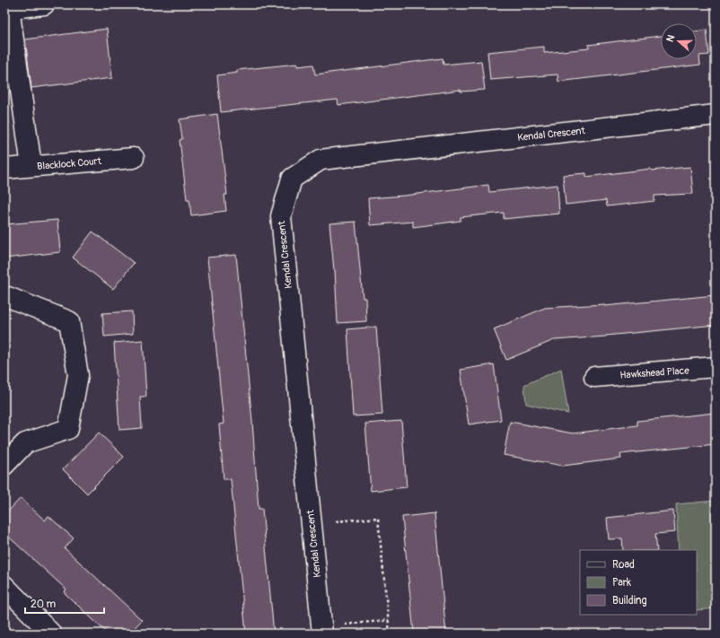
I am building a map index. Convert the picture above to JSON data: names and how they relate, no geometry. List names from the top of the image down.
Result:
{
  "streets": {
    "street": ["Kendal Crescent", "Blacklock Court", "Hawkshead Place"]
  },
  "legend": ["Road", "Park", "Building"],
  "scale_bar": "20 m",
  "north": "left"
}
